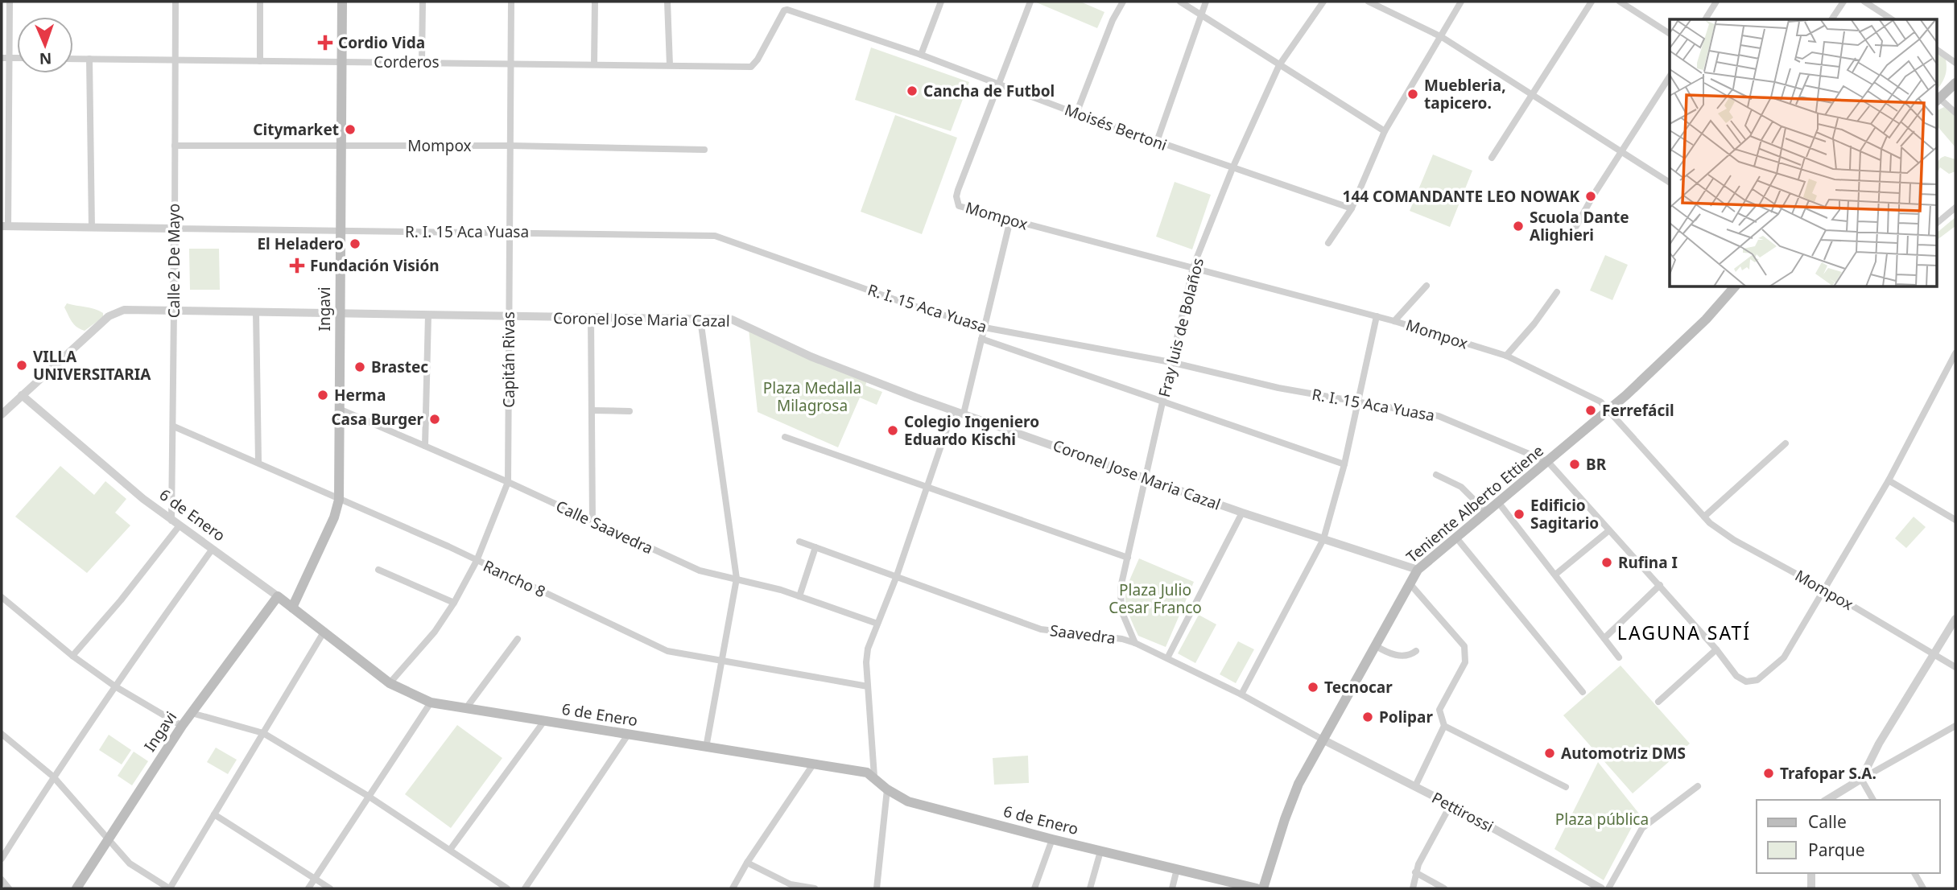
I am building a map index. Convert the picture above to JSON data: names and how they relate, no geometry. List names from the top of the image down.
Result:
{
  "streets": {
    "main road": ["Ingavi", "Teniente Alberto Ettiene", "6 de Enero"],
    "street": [
      "Corderos",
      "Moisés Bertoni",
      "Mompox",
      "R. I. 15 Aca Yuasa",
      "Calle 2 De Mayo",
      "Coronel Jose Maria Cazal",
      "Fray luis de Bolaños",
      "Capitán Rivas",
      "Calle Saavedra",
      "Rancho 8",
      "Saavedra",
      "Pettirossi"
    ]
  },
  "crossings": [
    ["Corderos", "Moisés Bertoni"],
    ["Corderos", "Calle 2 De Mayo"],
    ["Corderos", "Ingavi"],
    ["Corderos", "Capitán Rivas"],
    ["Moisés Bertoni", "Mompox"],
    ["Moisés Bertoni", "Fray luis de Bolaños"],
    ["Mompox", "R. I. 15 Aca Yuasa"],
    ["Mompox", "Calle 2 De Mayo"],
    ["Mompox", "Ingavi"],
    ["Mompox", "Fray luis de Bolaños"],
    ["Mompox", "Capitán Rivas"],
    ["Mompox", "Teniente Alberto Ettiene"],
    ["R. I. 15 Aca Yuasa", "Calle 2 De Mayo"],
    ["R. I. 15 Aca Yuasa", "Ingavi"],
    ["R. I. 15 Aca Yuasa", "Fray luis de Bolaños"],
    ["R. I. 15 Aca Yuasa", "Capitán Rivas"],
    ["R. I. 15 Aca Yuasa", "Teniente Alberto Ettiene"],
    ["Calle 2 De Mayo", "Coronel Jose Maria Cazal"],
    ["Calle 2 De Mayo", "6 de Enero"],
    ["Calle 2 De Mayo", "Rancho 8"],
    ["Ingavi", "Coronel Jose Maria Cazal"],
    ["Ingavi", "6 de Enero"],
    ["Ingavi", "Calle Saavedra"],
    ["Ingavi", "Rancho 8"],
    ["Coronel Jose Maria Cazal", "Fray luis de Bolaños"],
    ["Coronel Jose Maria Cazal", "Capitán Rivas"],
    ["Coronel Jose Maria Cazal", "Teniente Alberto Ettiene"],
    ["Coronel Jose Maria Cazal", "6 de Enero"],
    ["Fray luis de Bolaños", "Saavedra"],
    ["Capitán Rivas", "6 de Enero"],
    ["Capitán Rivas", "Calle Saavedra"],
    ["Capitán Rivas", "Rancho 8"],
    ["Teniente Alberto Ettiene", "Saavedra"],
    ["Teniente Alberto Ettiene", "Pettirossi"],
    ["Saavedra", "Pettirossi"]
  ],
  "districts": ["LAGUNA SATÍ"],
  "parks": ["Plaza Medalla Milagrosa", "Plaza Julio Cesar Franco", "Plaza pública"],
  "places": {
    "health": ["Cordio Vida", "Fundación Visión"],
    "other": [
      "Cancha de Futbol",
      "Muebleria, tapicero.",
      "Citymarket",
      "144 COMANDANTE LEO NOWAK",
      "Scuola Dante Alighieri",
      "El Heladero",
      "VILLA UNIVERSITARIA",
      "Brastec",
      "Herma",
      "Ferrefácil",
      "Casa Burger",
      "Colegio Ingeniero Eduardo Kischi",
      "BR",
      "Edificio Sagitario",
      "Rufina I",
      "Tecnocar",
      "Polipar",
      "Automotriz DMS",
      "Trafopar S.A."
    ]
  },
  "legend": ["Calle", "Parque"],
  "north": "bottom"
}
